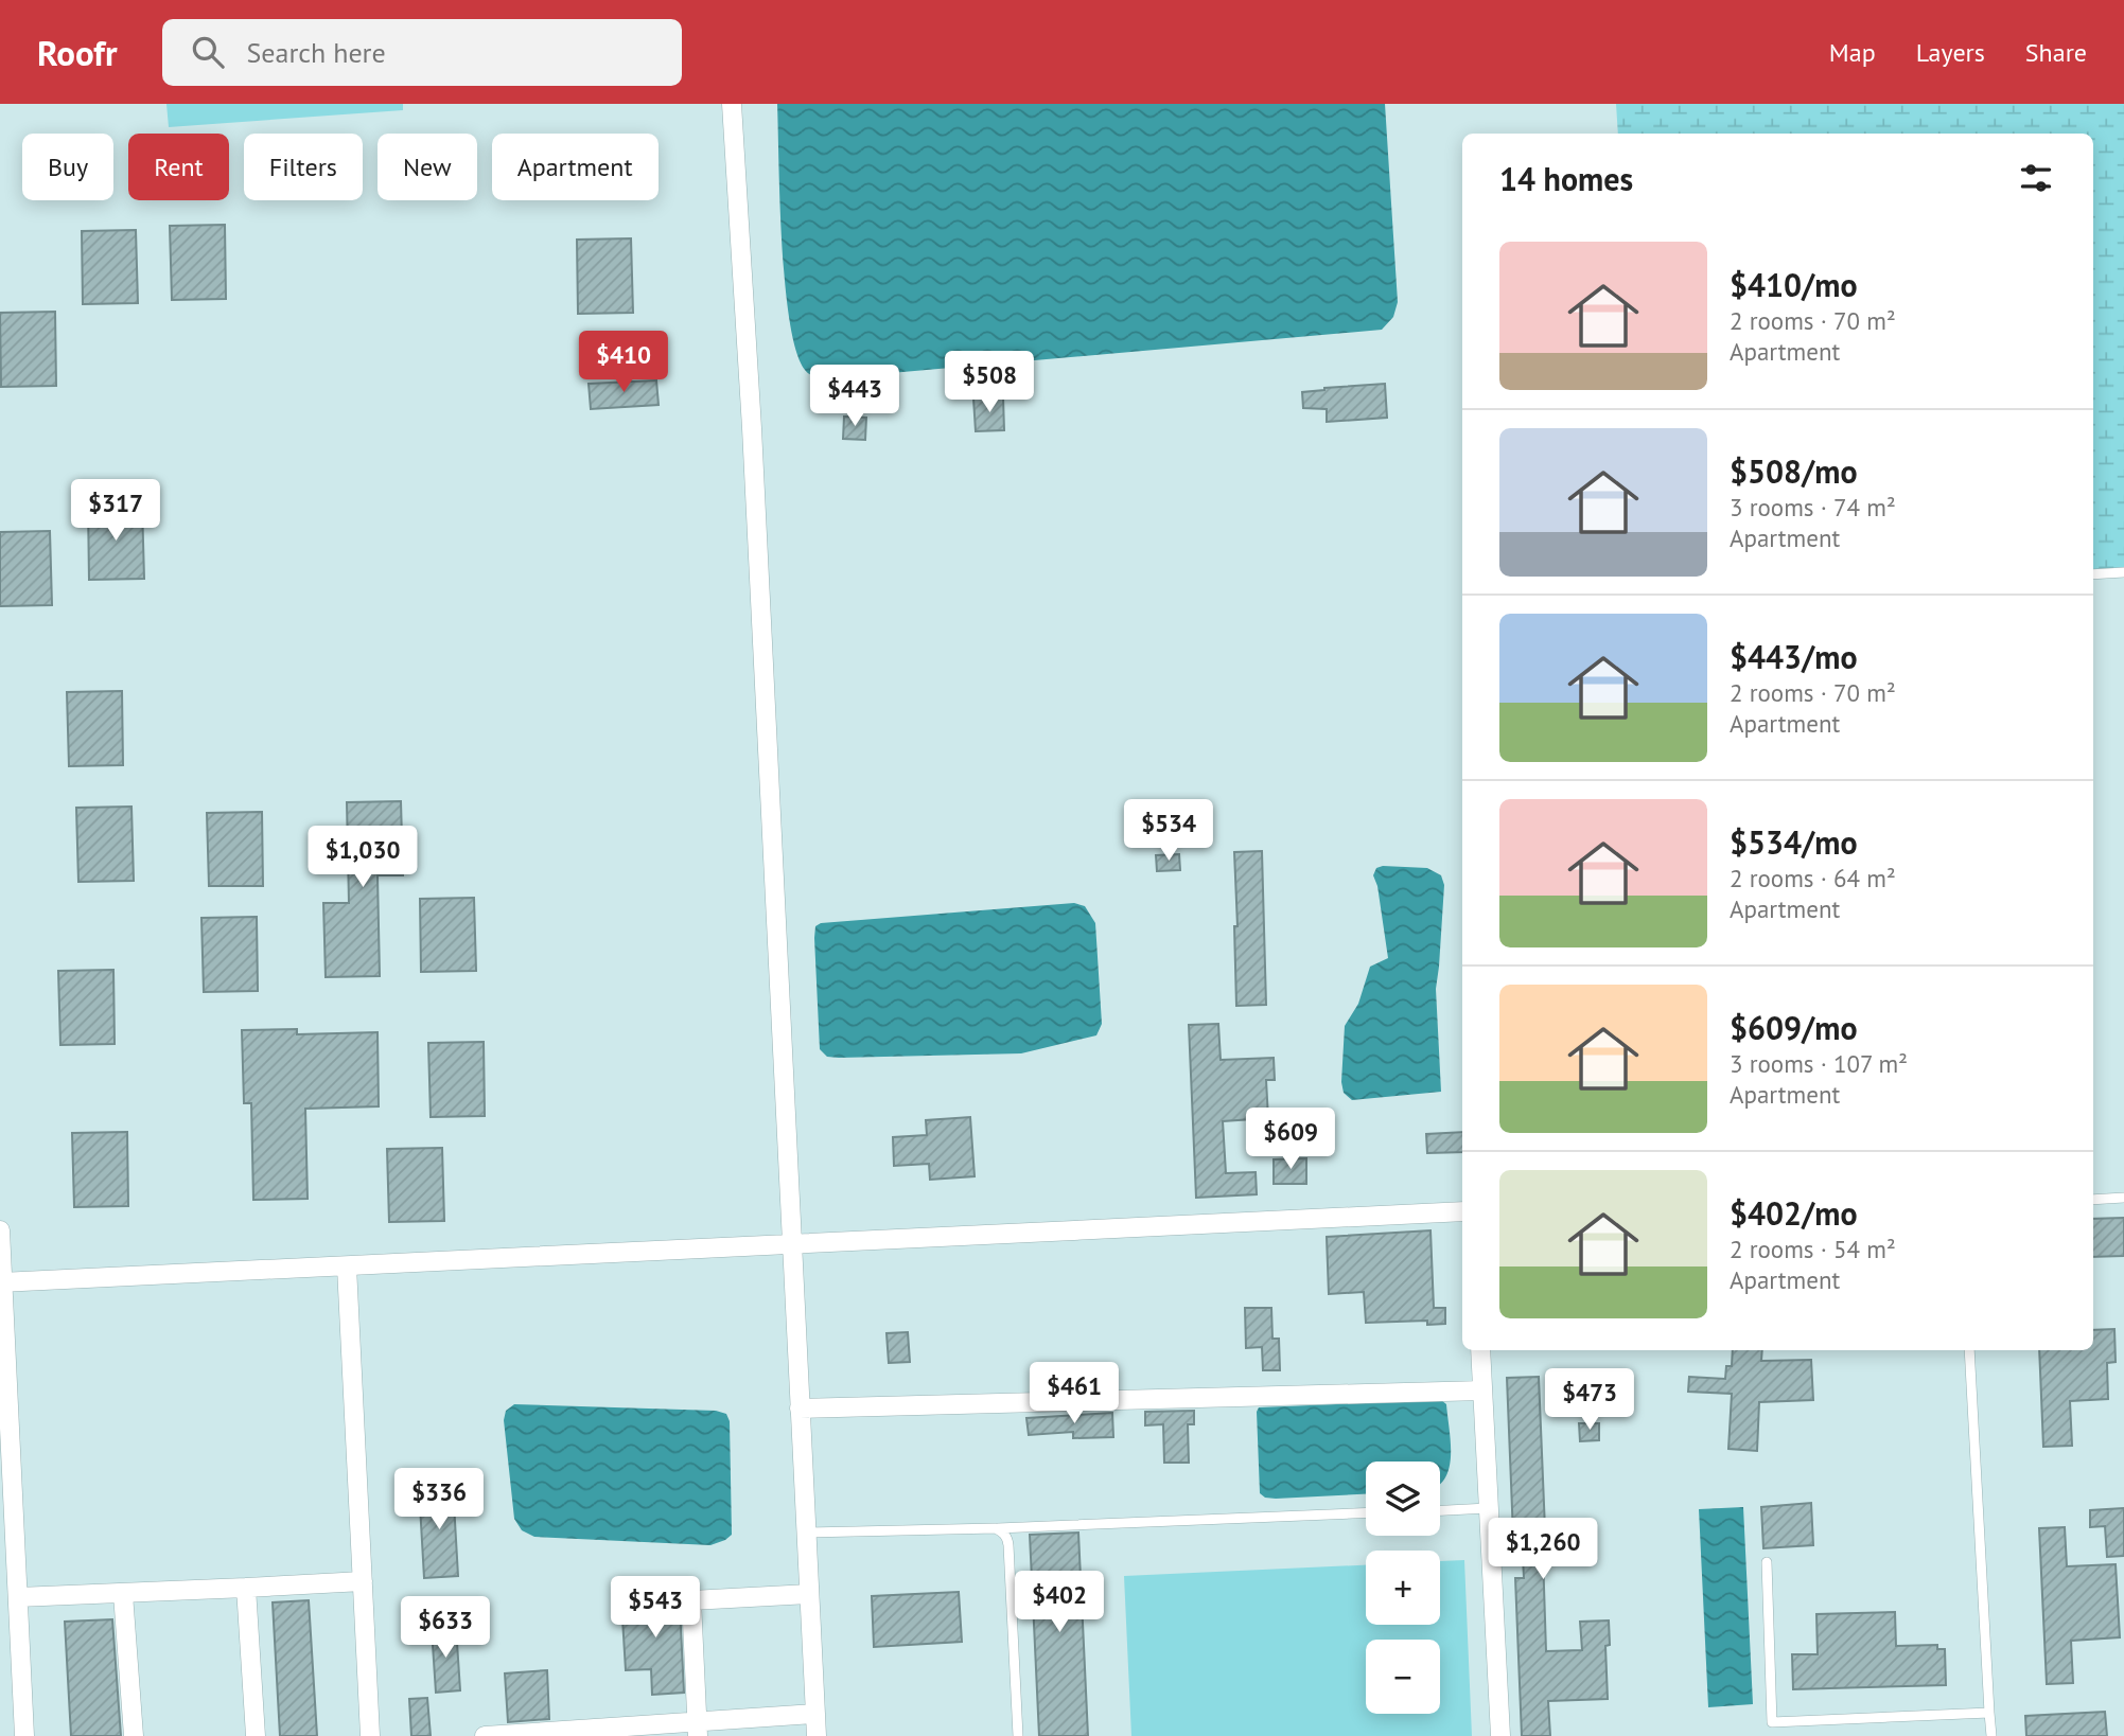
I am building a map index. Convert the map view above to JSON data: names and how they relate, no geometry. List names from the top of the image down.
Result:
{
  "page": {
    "header": "Roofr",
    "search": "Search here",
    "nav": ["Map", "Layers", "Share"],
    "chip": [
      "Buy",
      "Rent",
      "Filters",
      "New",
      "Apartment"
    ],
    "heading": "14 homes",
    "list": [
      {
        "name": "$410/mo",
        "note": "2 rooms · 70 m² · Apartment"
      },
      {
        "name": "$508/mo",
        "note": "3 rooms · 74 m² · Apartment"
      },
      {
        "name": "$443/mo",
        "note": "2 rooms · 70 m² · Apartment"
      },
      {
        "name": "$534/mo",
        "note": "2 rooms · 64 m² · Apartment"
      },
      {
        "name": "$609/mo",
        "note": "3 rooms · 107 m² · Apartment"
      },
      {
        "name": "$402/mo",
        "note": "2 rooms · 54 m² · Apartment"
      }
    ],
    "price": [
      "$410",
      "$508",
      "$443",
      "$317",
      "$534",
      "$1,030",
      "$609",
      "$461",
      "$473",
      "$336",
      "$1,260",
      "$402",
      "$543",
      "$633"
    ],
    "map_buttons": ["+", "−"]
  }
}
